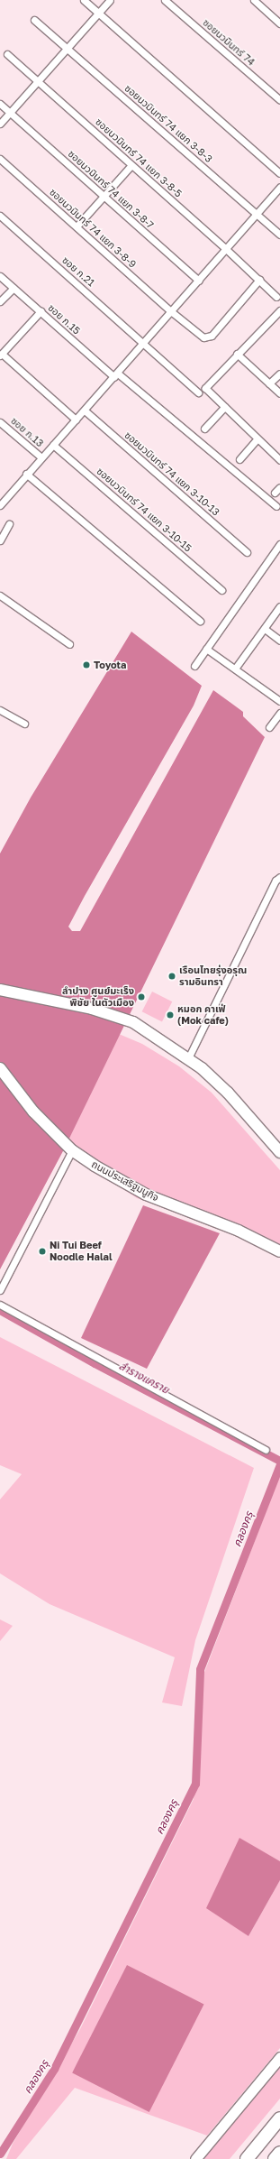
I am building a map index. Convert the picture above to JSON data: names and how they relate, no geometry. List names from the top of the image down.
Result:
{
  "streets": {
    "main road": ["ถนนประเสริฐมนูกิจ"],
    "street": [
      "ซอยนวมินทร์ 74",
      "ซอยนวมินทร์ 74 แยก 3-8-3",
      "ซอยนวมินทร์ 74 แยก 3-8-5",
      "ซอยนวมินทร์ 74 แยก 3-8-7",
      "ซอยนวมินทร์ 74 แยก 3-8-9",
      "ซอย ก.21",
      "ซอย ก.15",
      "ซอย ก.13",
      "ซอยนวมินทร์ 74 แยก 3-10-13",
      "ซอยนวมินทร์ 74 แยก 3-10-15"
    ]
  },
  "crossings": [
    ["ซอยนวมินทร์ 74 แยก 3-8-5", "ซอยนวมินทร์ 74 แยก 3-8-9"]
  ],
  "water": ["ลำรางแคราย", "คลองครุ"],
  "places": [
    "Toyota",
    "เรือนไทยรุ่งอรุณ รามอินทรา",
    "ลำปาง ศูนย์มะเร็ง พิชัย ในตัวเมือง",
    "หมอก คาเฟ่ (Mok cafe)",
    "Ni Tui Beef Noodle Halal"
  ]
}
